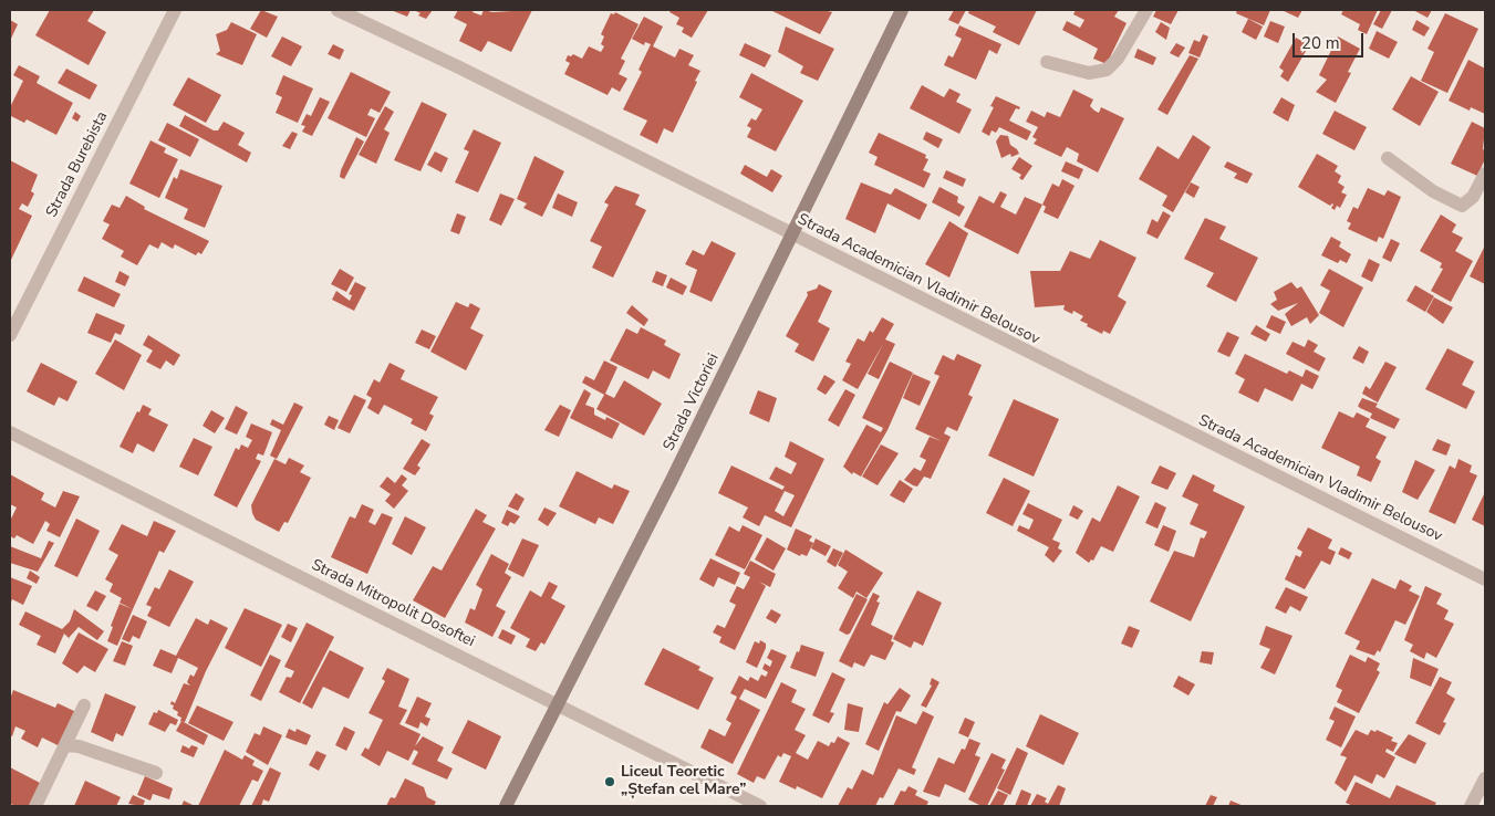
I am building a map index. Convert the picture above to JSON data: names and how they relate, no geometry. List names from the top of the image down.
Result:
{
  "streets": {
    "street": [
      "Strada Burebista",
      "Strada Academician Vladimir Belousov",
      "Strada Victoriei",
      "Strada Mitropolit Dosoftei"
    ]
  },
  "crossings": [
    ["Strada Academician Vladimir Belousov", "Strada Victoriei"],
    ["Strada Victoriei", "Strada Mitropolit Dosoftei"]
  ],
  "places": ["Liceul Teoretic „Ștefan cel Mare”"],
  "scale_bar": "20 m"
}
